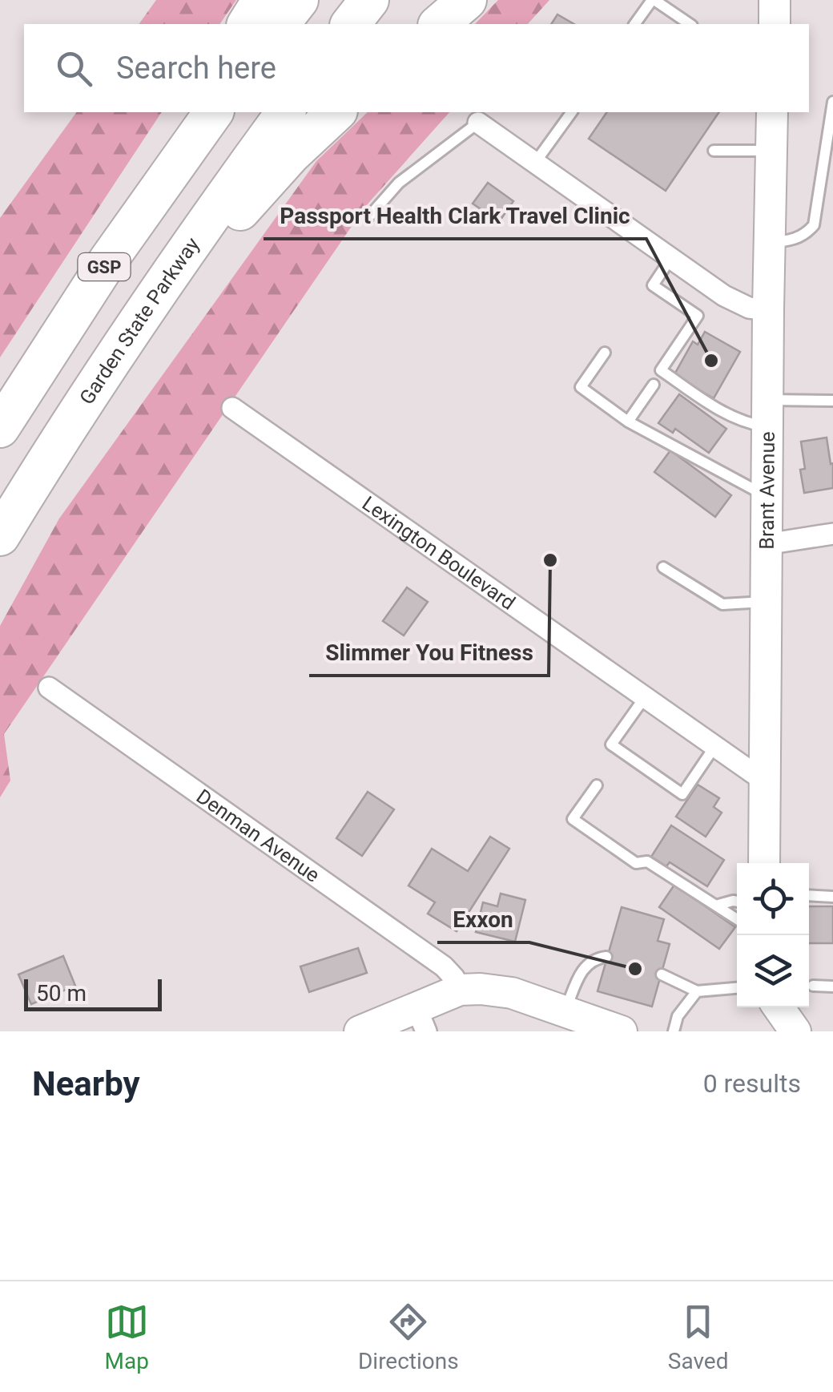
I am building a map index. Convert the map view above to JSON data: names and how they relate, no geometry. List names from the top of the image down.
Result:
{
  "streets": {
    "highway": ["GSP", "Garden State Parkway"],
    "main road": ["Brant Avenue"],
    "street": ["Lexington Boulevard", "Denman Avenue"]
  },
  "crossings": [
    ["Brant Avenue", "Lexington Boulevard"]
  ],
  "places": ["Passport Health Clark Travel Clinic", "Slimmer You Fitness", "Exxon"],
  "scale_bar": "50 m",
  "page": {
    "search": "Search here",
    "scale": "50 m",
    "heading": ["Nearby", "0 results"],
    "nav": ["Map", "Directions", "Saved"]
  }
}
